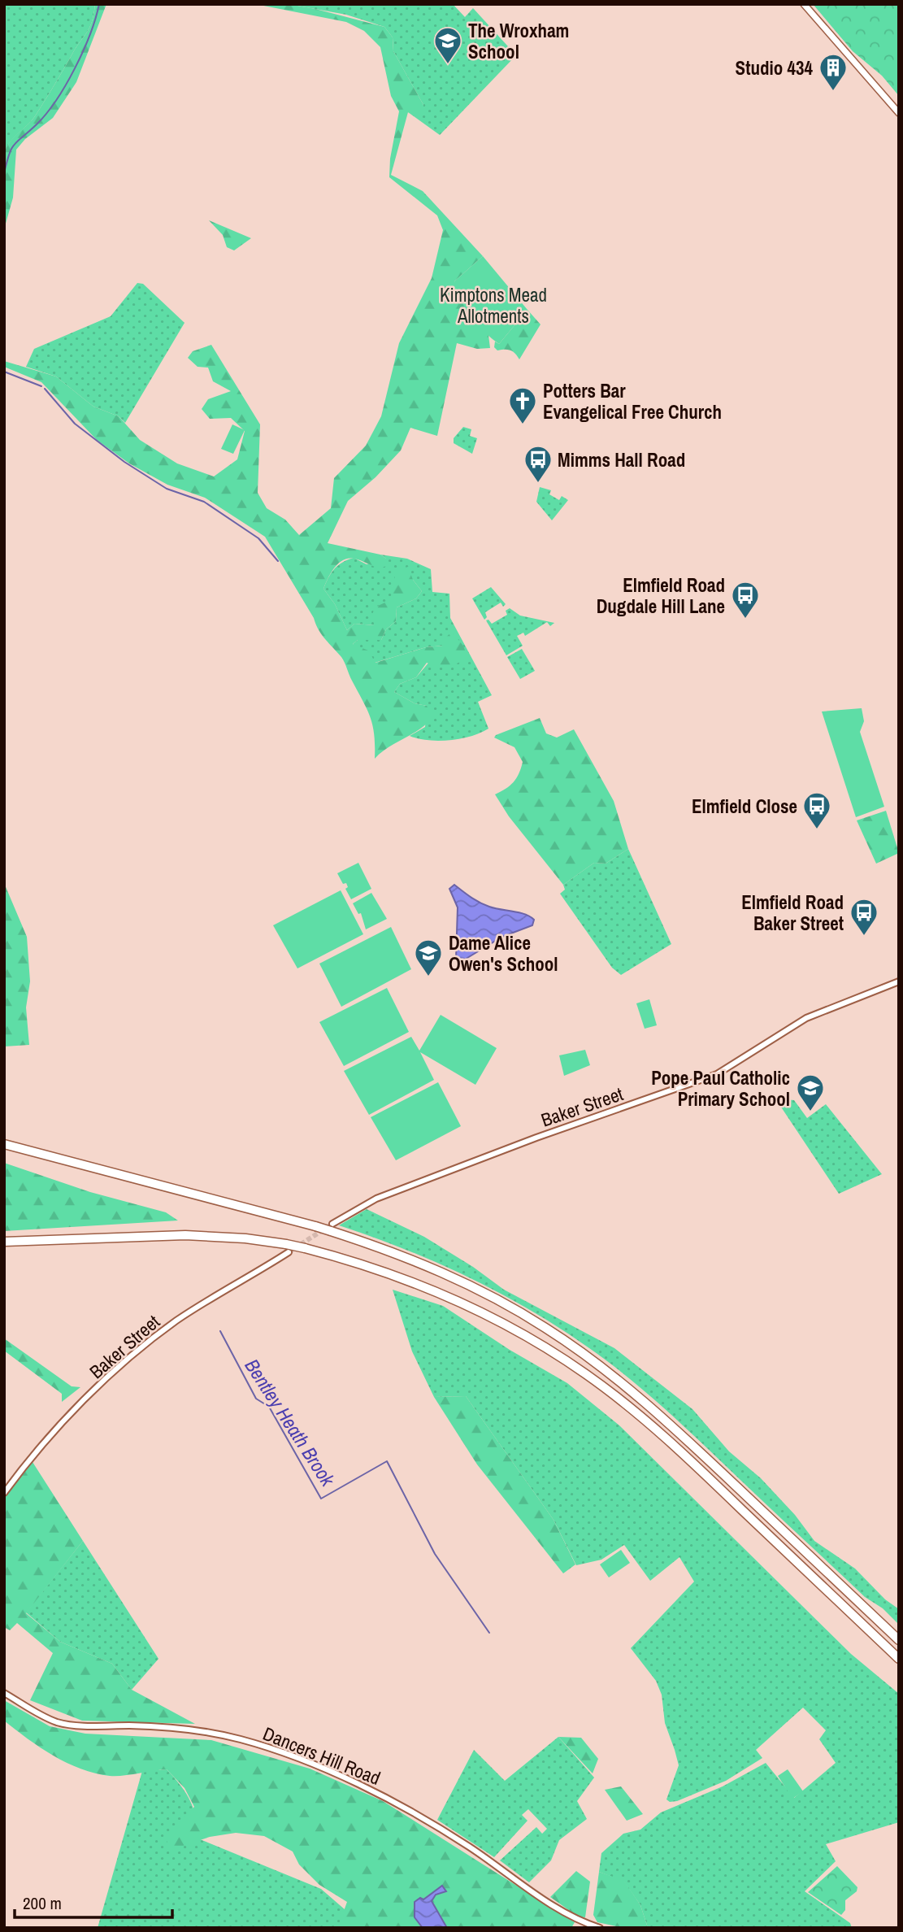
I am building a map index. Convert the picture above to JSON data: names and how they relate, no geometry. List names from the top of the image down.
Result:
{
  "streets": {
    "street": ["Baker Street", "Dancers Hill Road"]
  },
  "water": ["Bentley Heath Brook"],
  "parks": ["Kimptons Mead Allotments"],
  "places": {
    "school or university": ["The Wroxham School", "Dame Alice Owen's School", "Pope Paul Catholic Primary School"],
    "building": ["Studio 434"],
    "church": ["Potters Bar Evangelical Free Church"],
    "bus stop": [
      "Mimms Hall Road",
      "Elmfield Road Dugdale Hill Lane",
      "Elmfield Close",
      "Elmfield Road Baker Street"
    ]
  },
  "scale_bar": "200 m"
}
